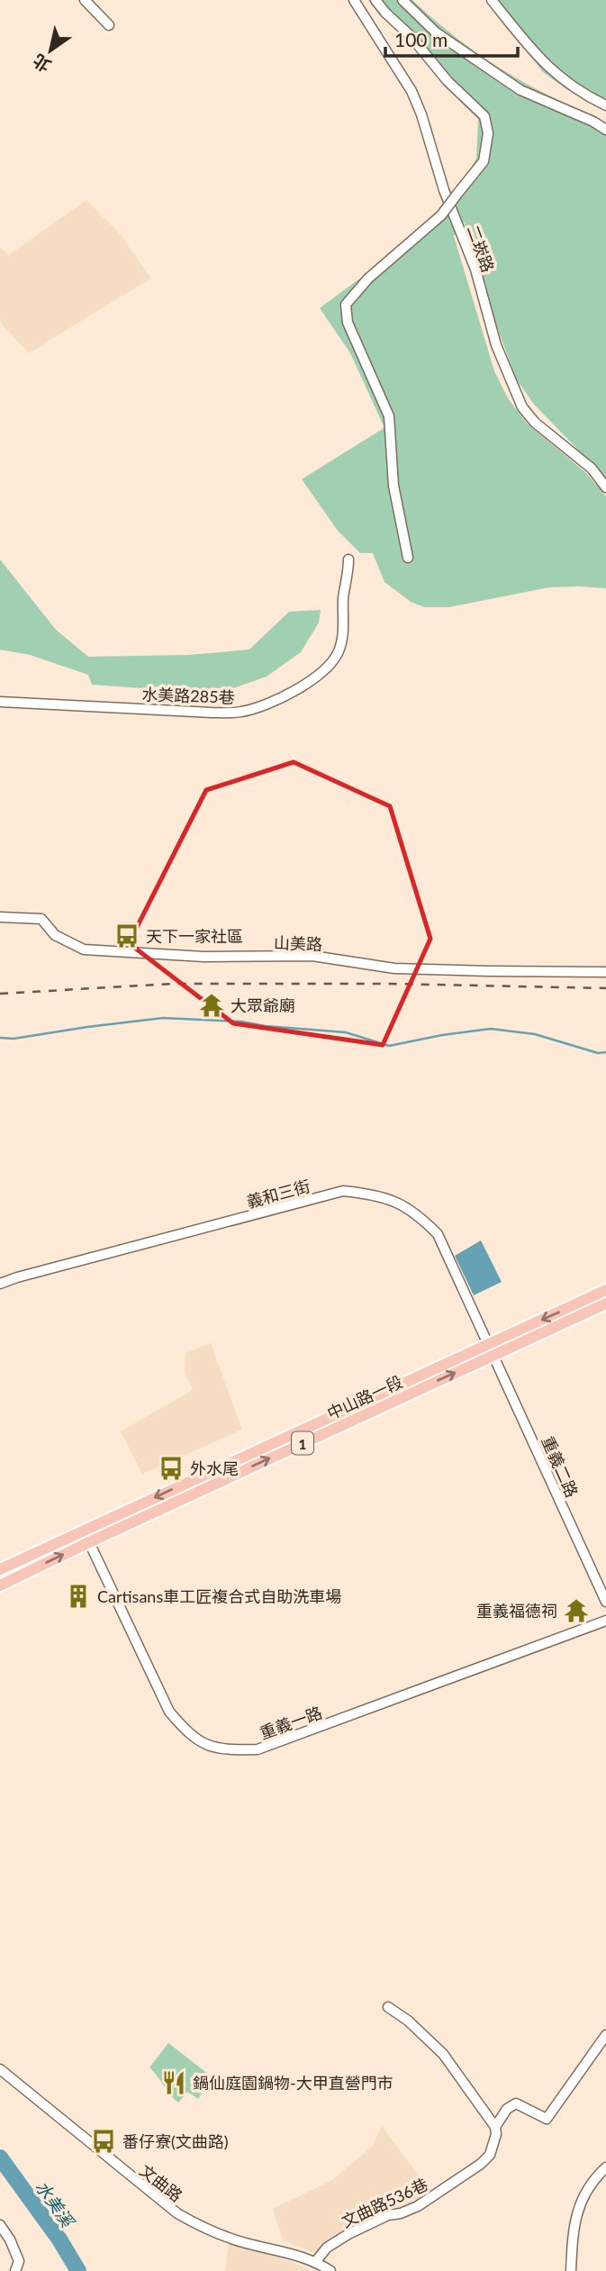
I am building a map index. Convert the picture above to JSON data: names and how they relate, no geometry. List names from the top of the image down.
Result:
{
  "streets": {
    "main road": ["中山路一段", "1"],
    "street": [
      "二崁路",
      "水美路285巷",
      "山美路",
      "義和三街",
      "重義二路",
      "重義一路",
      "文曲路",
      "文曲路536巷"
    ]
  },
  "crossings": [
    ["義和三街", "中山路一段"],
    ["義和三街", "重義二路"],
    ["中山路一段", "重義二路"],
    ["中山路一段", "重義一路"],
    ["文曲路", "文曲路536巷"]
  ],
  "water": ["水美溪"],
  "places": {
    "bus stop": ["天下一家社區", "外水尾", "番仔寮(文曲路)"],
    "temple": ["大眾爺廟", "重義福德祠"],
    "building": ["Cartisans車工匠複合式自助洗車場"],
    "restaurant": ["鍋仙庭園鍋物-大甲直營門市"]
  },
  "scale_bar": "100 m",
  "north": "bottom left"
}
